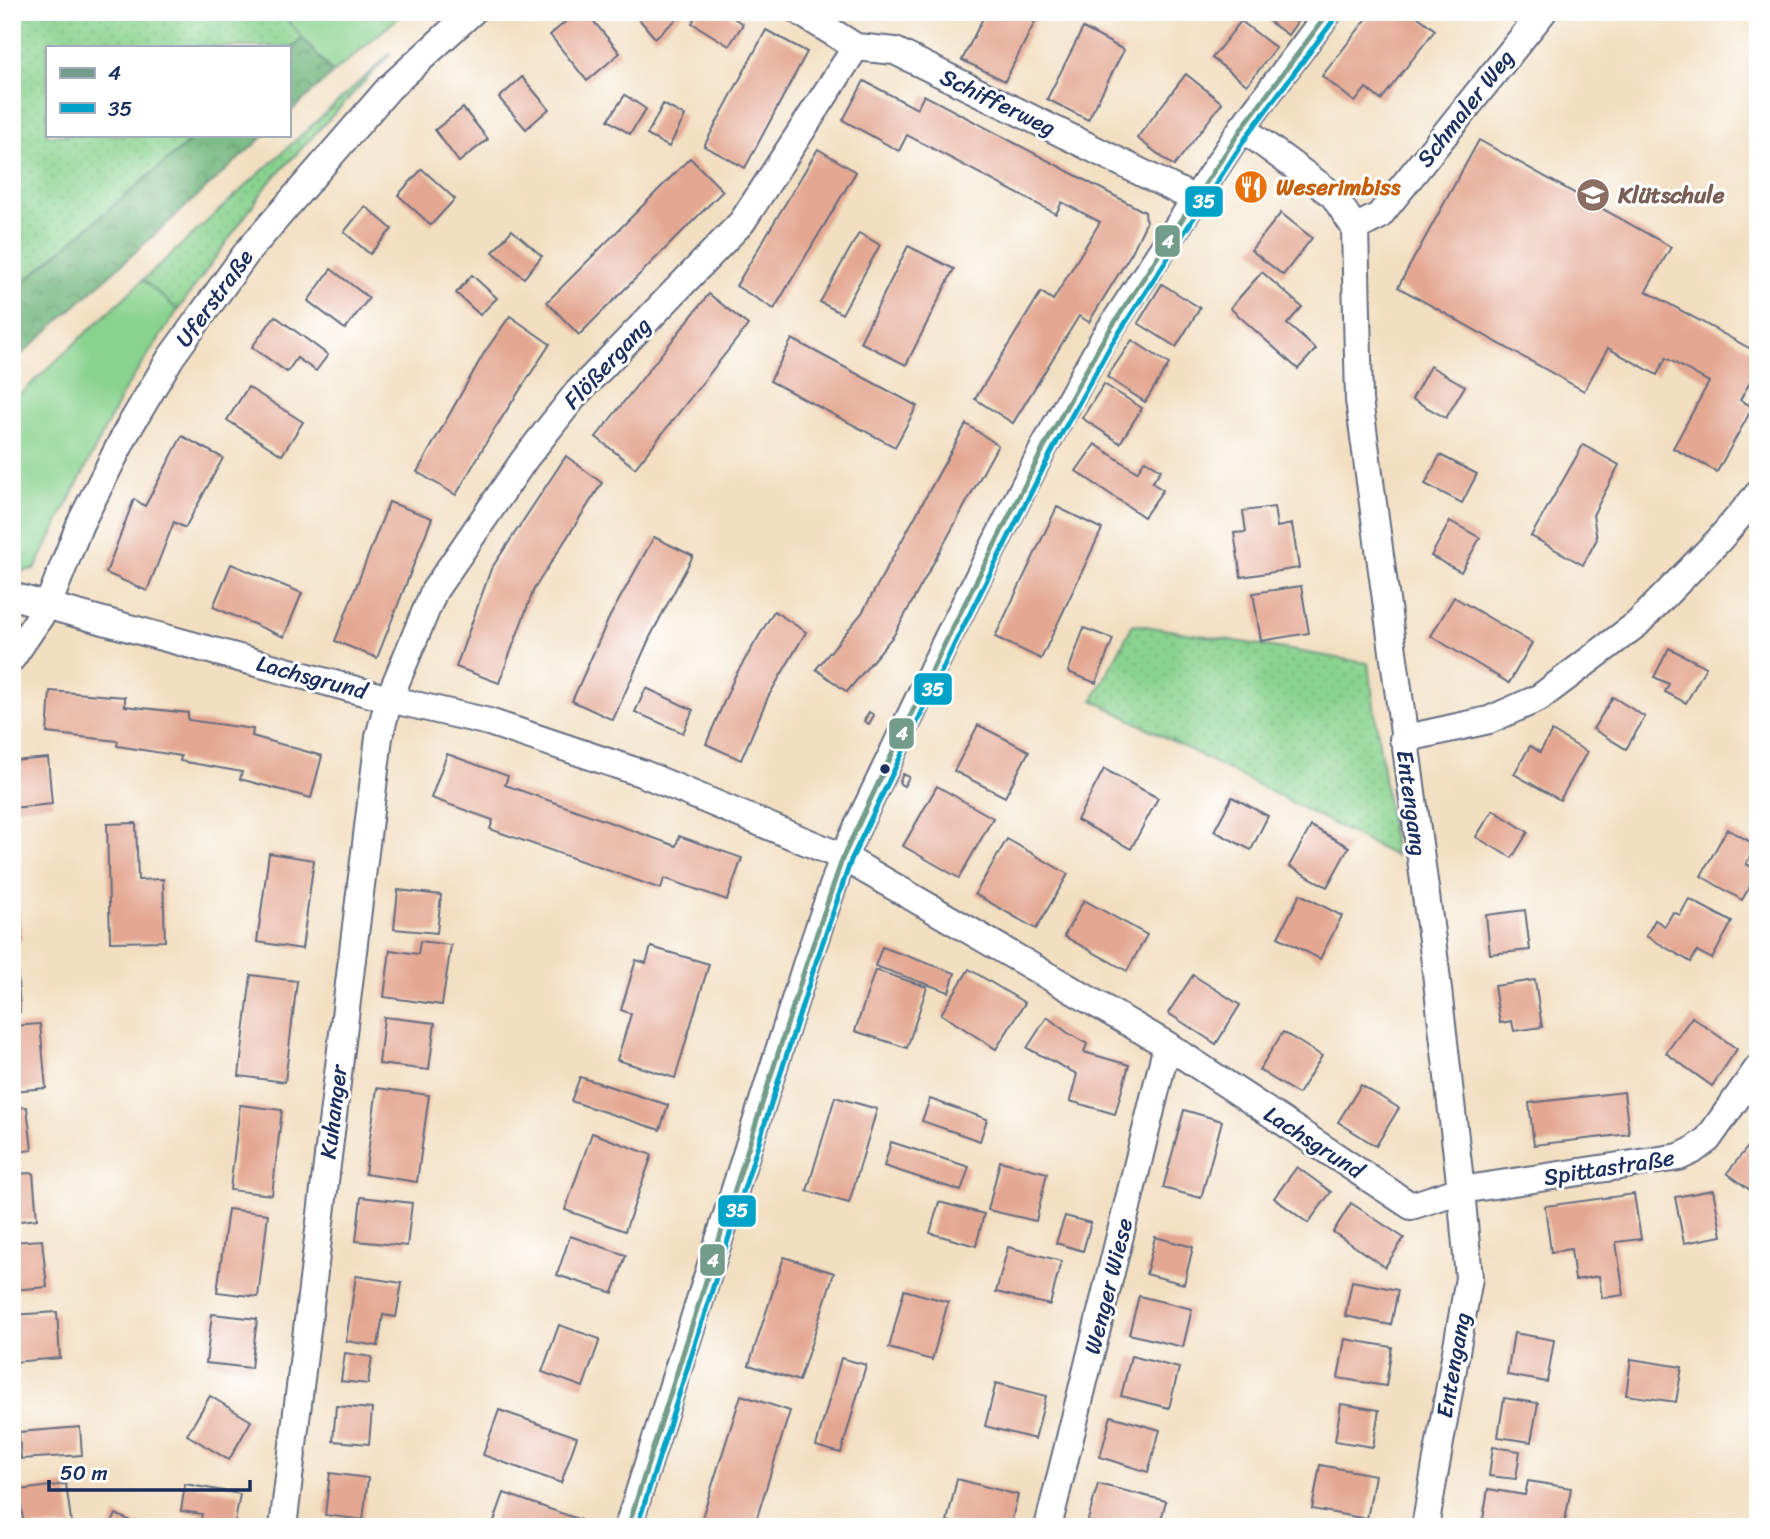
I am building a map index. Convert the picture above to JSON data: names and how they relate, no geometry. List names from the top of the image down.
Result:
{
  "streets": {
    "street": [
      "Schifferweg",
      "Schmaler Weg",
      "Uferstraße",
      "Flößergang",
      "Lachsgrund",
      "Entengang",
      "Kuhanger",
      "Spittastraße",
      "Wenger Wiese"
    ]
  },
  "crossings": [
    ["Schifferweg", "Flößergang"],
    ["Schmaler Weg", "Entengang"],
    ["Uferstraße", "Lachsgrund"],
    ["Flößergang", "Lachsgrund"],
    ["Flößergang", "Kuhanger"],
    ["Lachsgrund", "Entengang"],
    ["Lachsgrund", "Kuhanger"],
    ["Lachsgrund", "Spittastraße"],
    ["Lachsgrund", "Wenger Wiese"],
    ["Entengang", "Spittastraße"]
  ],
  "places": {
    "restaurant": ["Weserimbiss"],
    "school or university": ["Klütschule"]
  },
  "lines": ["transit line 4", "transit line 35"],
  "legend": ["4", "35"],
  "scale_bar": "50 m"
}
